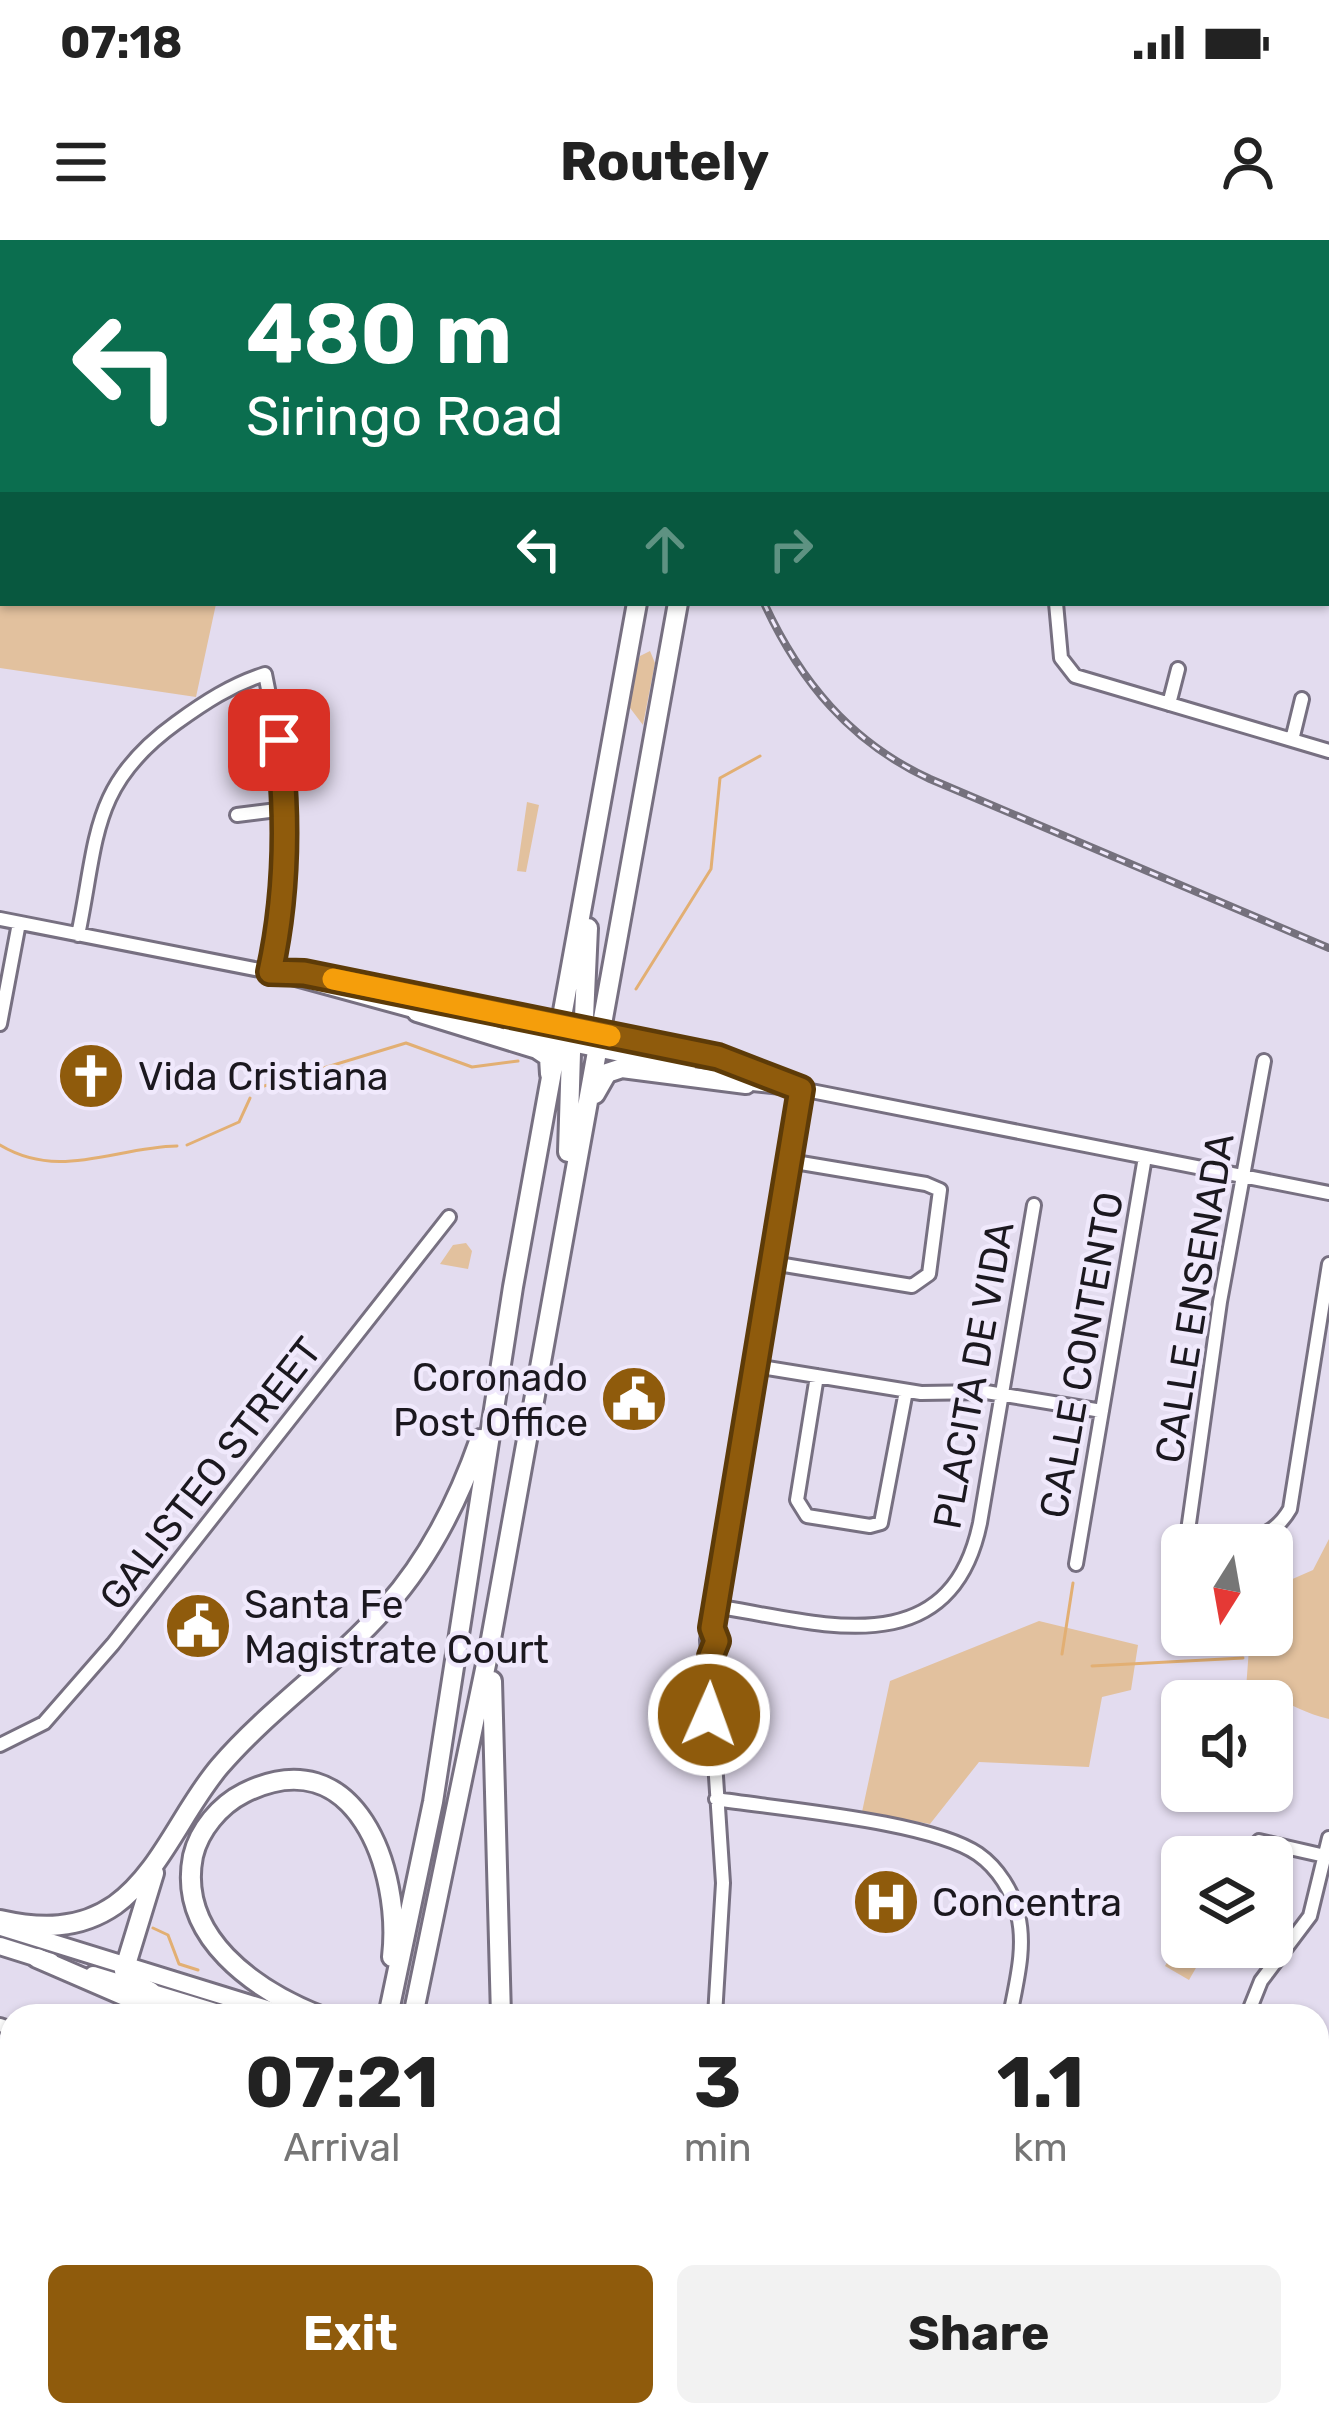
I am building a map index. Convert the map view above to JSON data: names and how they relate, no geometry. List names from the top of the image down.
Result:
{
  "streets": {
    "street": [
      "CALLE ENSENADA",
      "CALLE CONTENTO",
      "PLACITA DE VIDA",
      "GALISTEO STREET"
    ]
  },
  "places": {
    "church": ["Vida Cristiana"],
    "public building": ["Coronado Post Office", "Santa Fe Magistrate Court"],
    "hospital": ["Concentra"]
  },
  "north": "bottom",
  "page": {
    "status": "07:18",
    "header": "Routely",
    "turn": ["480 m", "Siringo Road"],
    "eta": [
      "07:21",
      "Arrival",
      "3",
      "min",
      "1.1",
      "km"
    ],
    "buttons": ["Exit", "Share"]
  }
}
